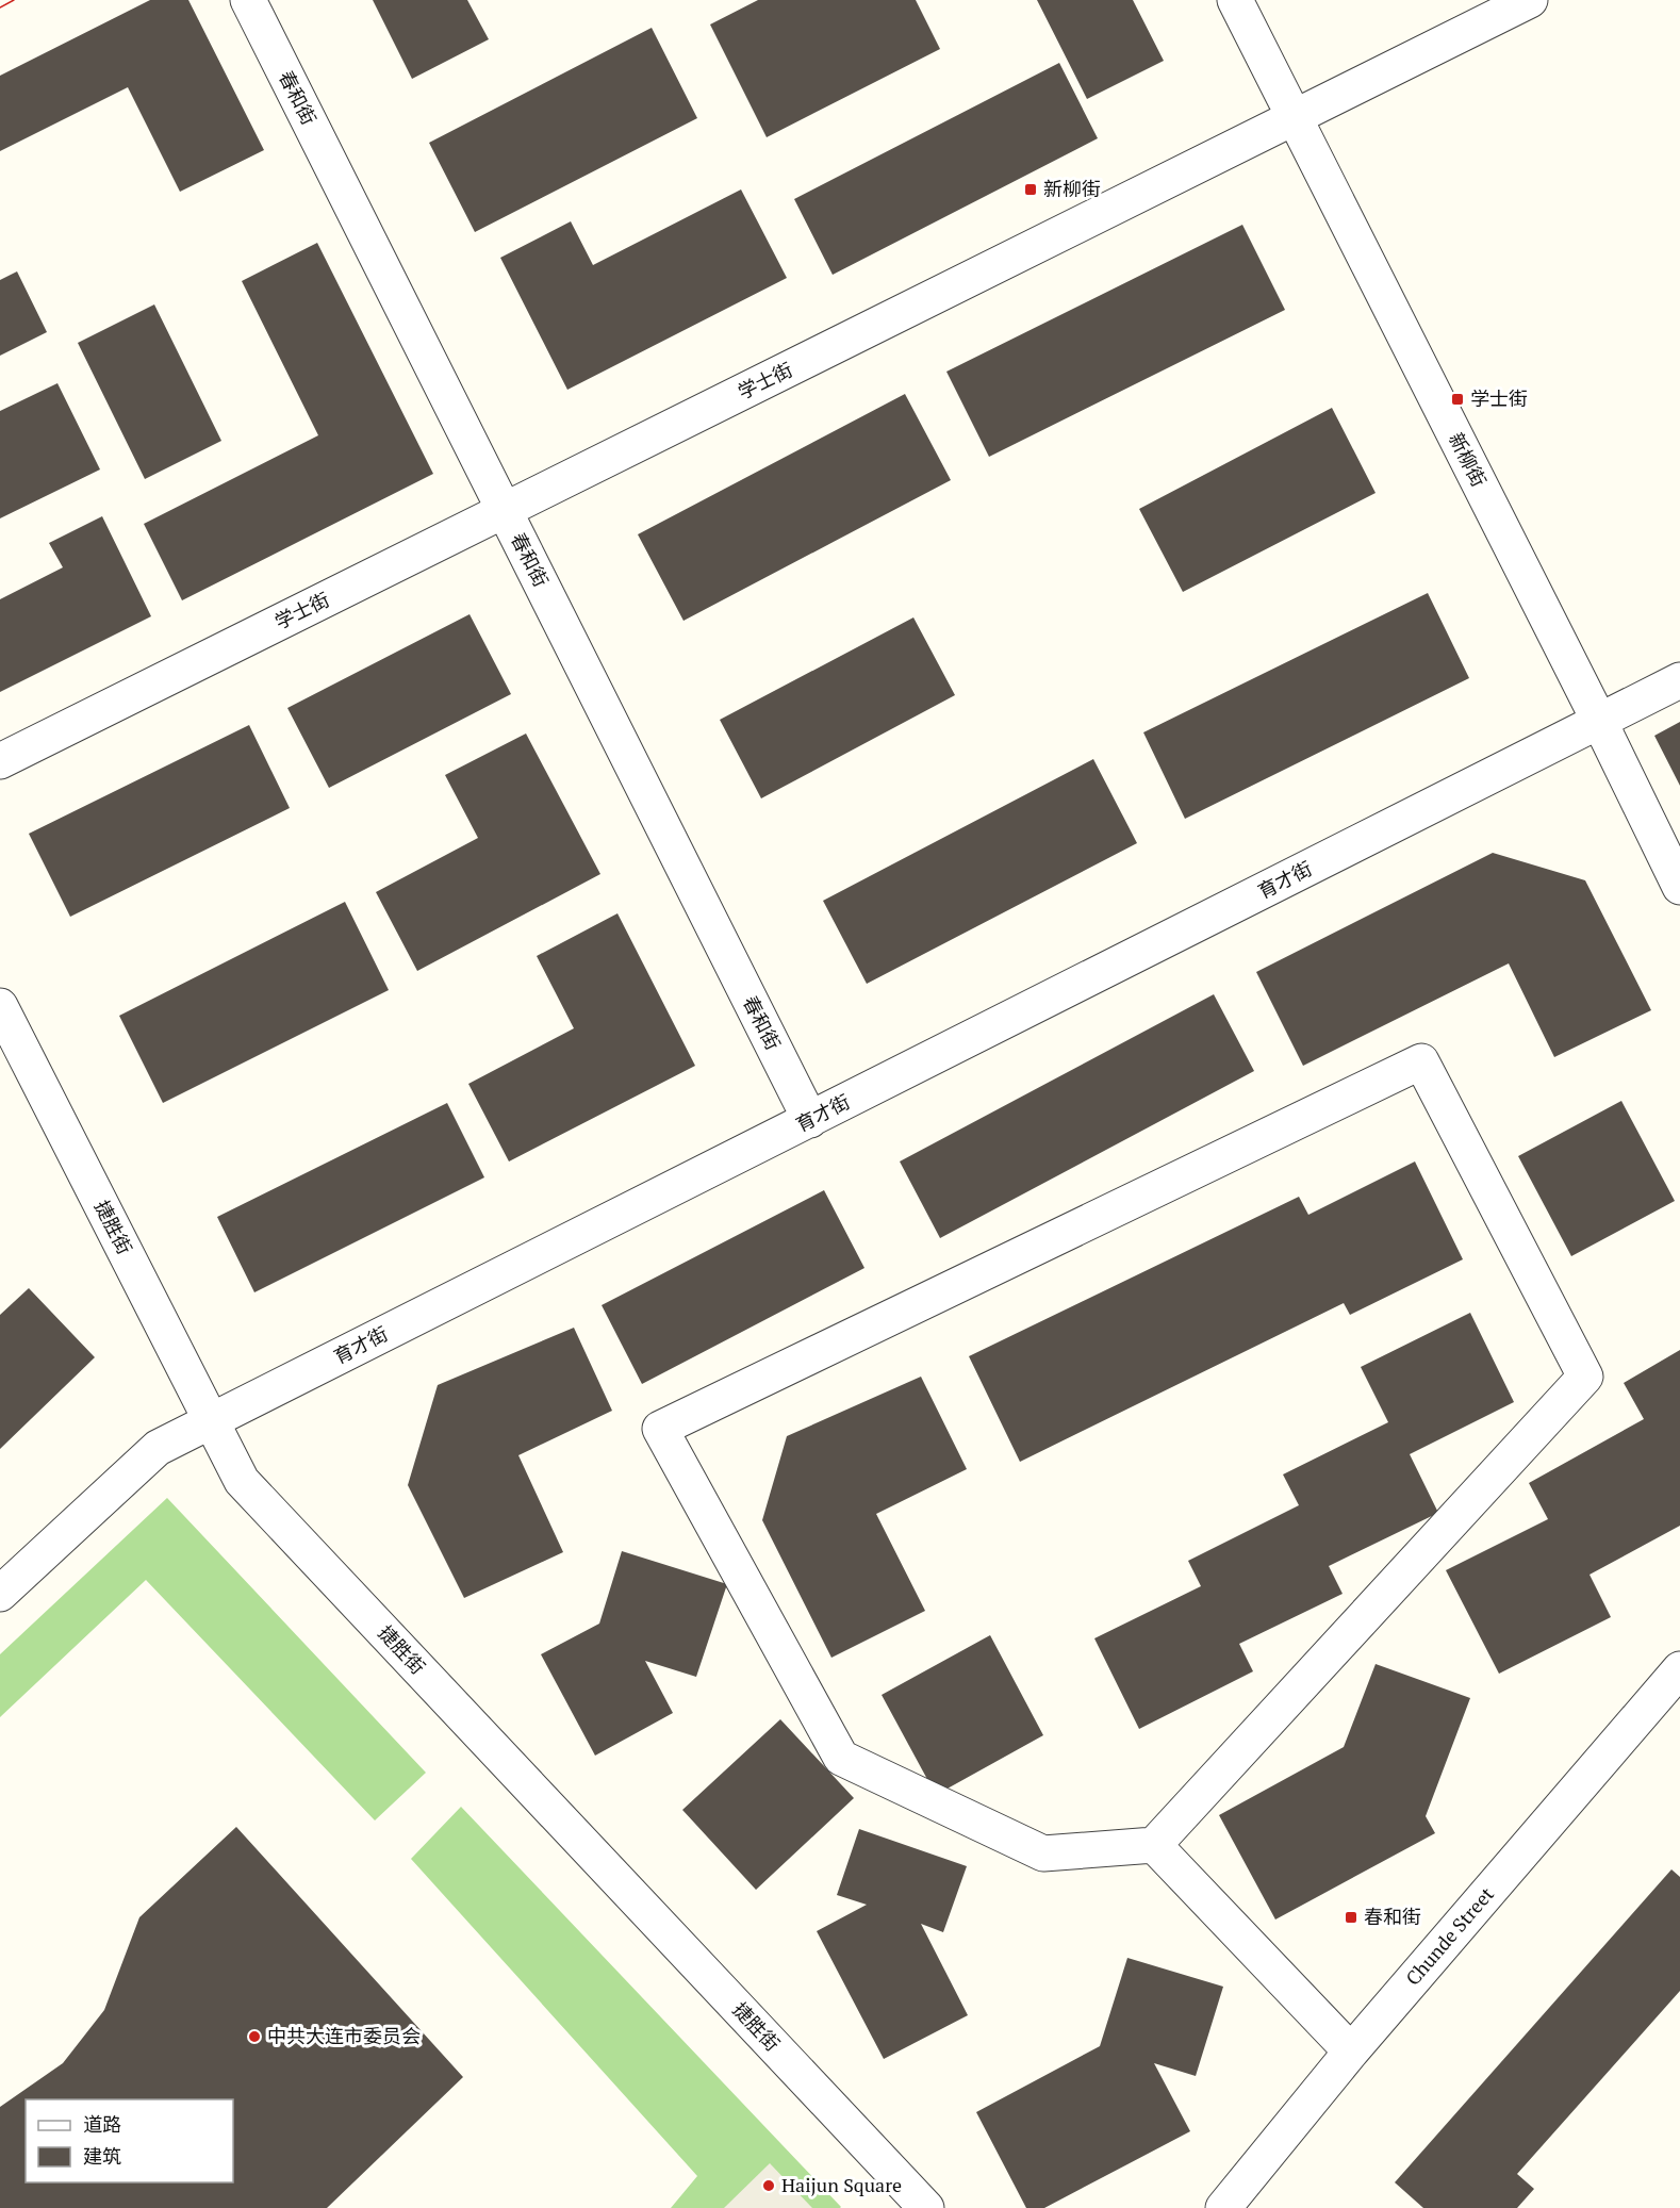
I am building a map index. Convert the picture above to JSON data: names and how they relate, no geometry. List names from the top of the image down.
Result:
{
  "streets": {
    "street": [
      "春和街",
      "学士街",
      "新柳街",
      "育才街",
      "捷胜街",
      "Chunde Street"
    ]
  },
  "crossings": [
    ["春和街", "学士街"],
    ["春和街", "育才街"],
    ["学士街", "新柳街"],
    ["新柳街", "育才街"],
    ["育才街", "捷胜街"]
  ],
  "places": {
    "transit": ["新柳街", "学士街", "春和街"],
    "other": ["中共大连市委员会", "Haijun Square"]
  },
  "legend": ["道路", "建筑"]
}
